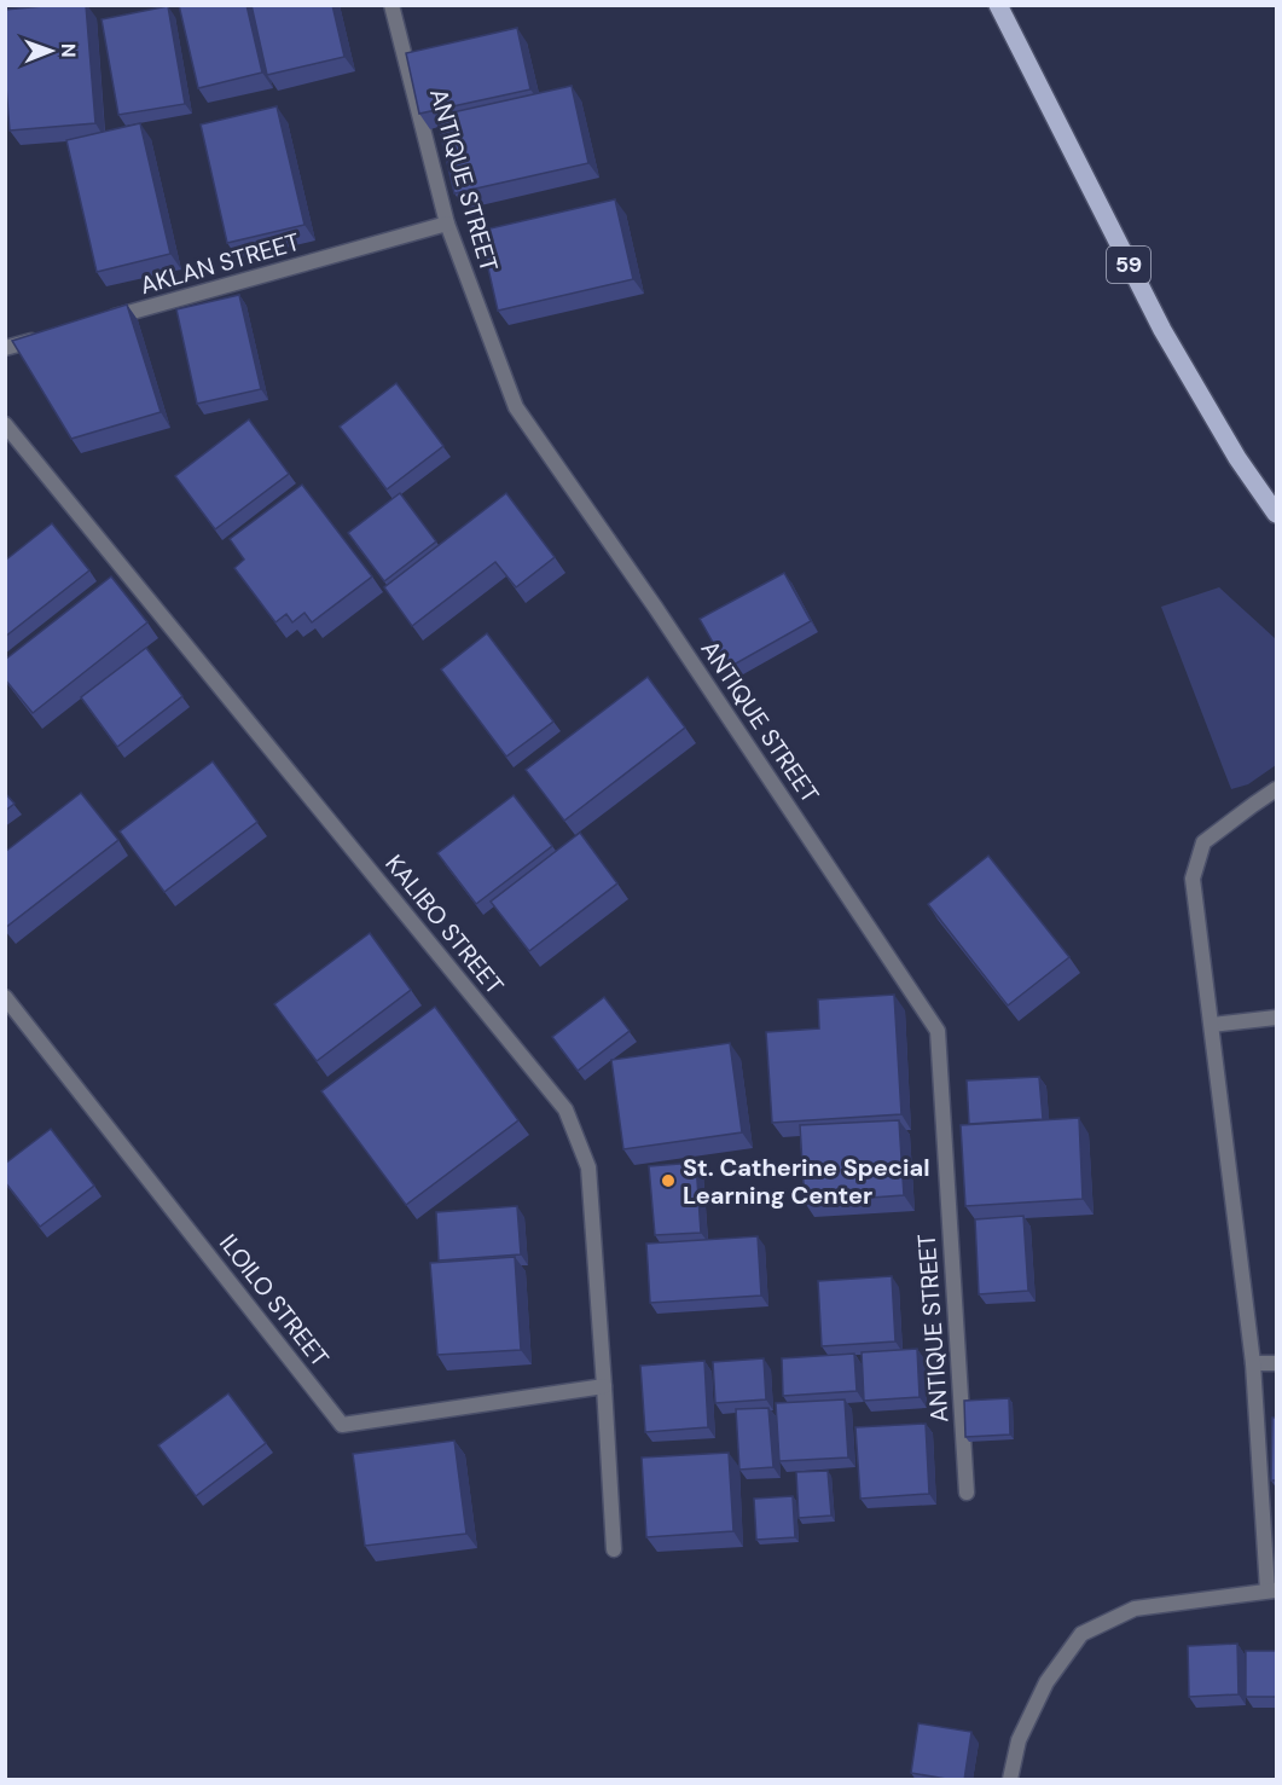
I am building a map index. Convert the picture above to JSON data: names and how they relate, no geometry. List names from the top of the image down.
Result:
{
  "streets": {
    "main road": ["59"],
    "street": [
      "ANTIQUE STREET",
      "AKLAN STREET",
      "KALIBO STREET",
      "ILOILO STREET"
    ]
  },
  "crossings": [
    ["ANTIQUE STREET", "AKLAN STREET"],
    ["KALIBO STREET", "ILOILO STREET"]
  ],
  "places": ["St. Catherine Special Learning Center"],
  "north": "right"
}
